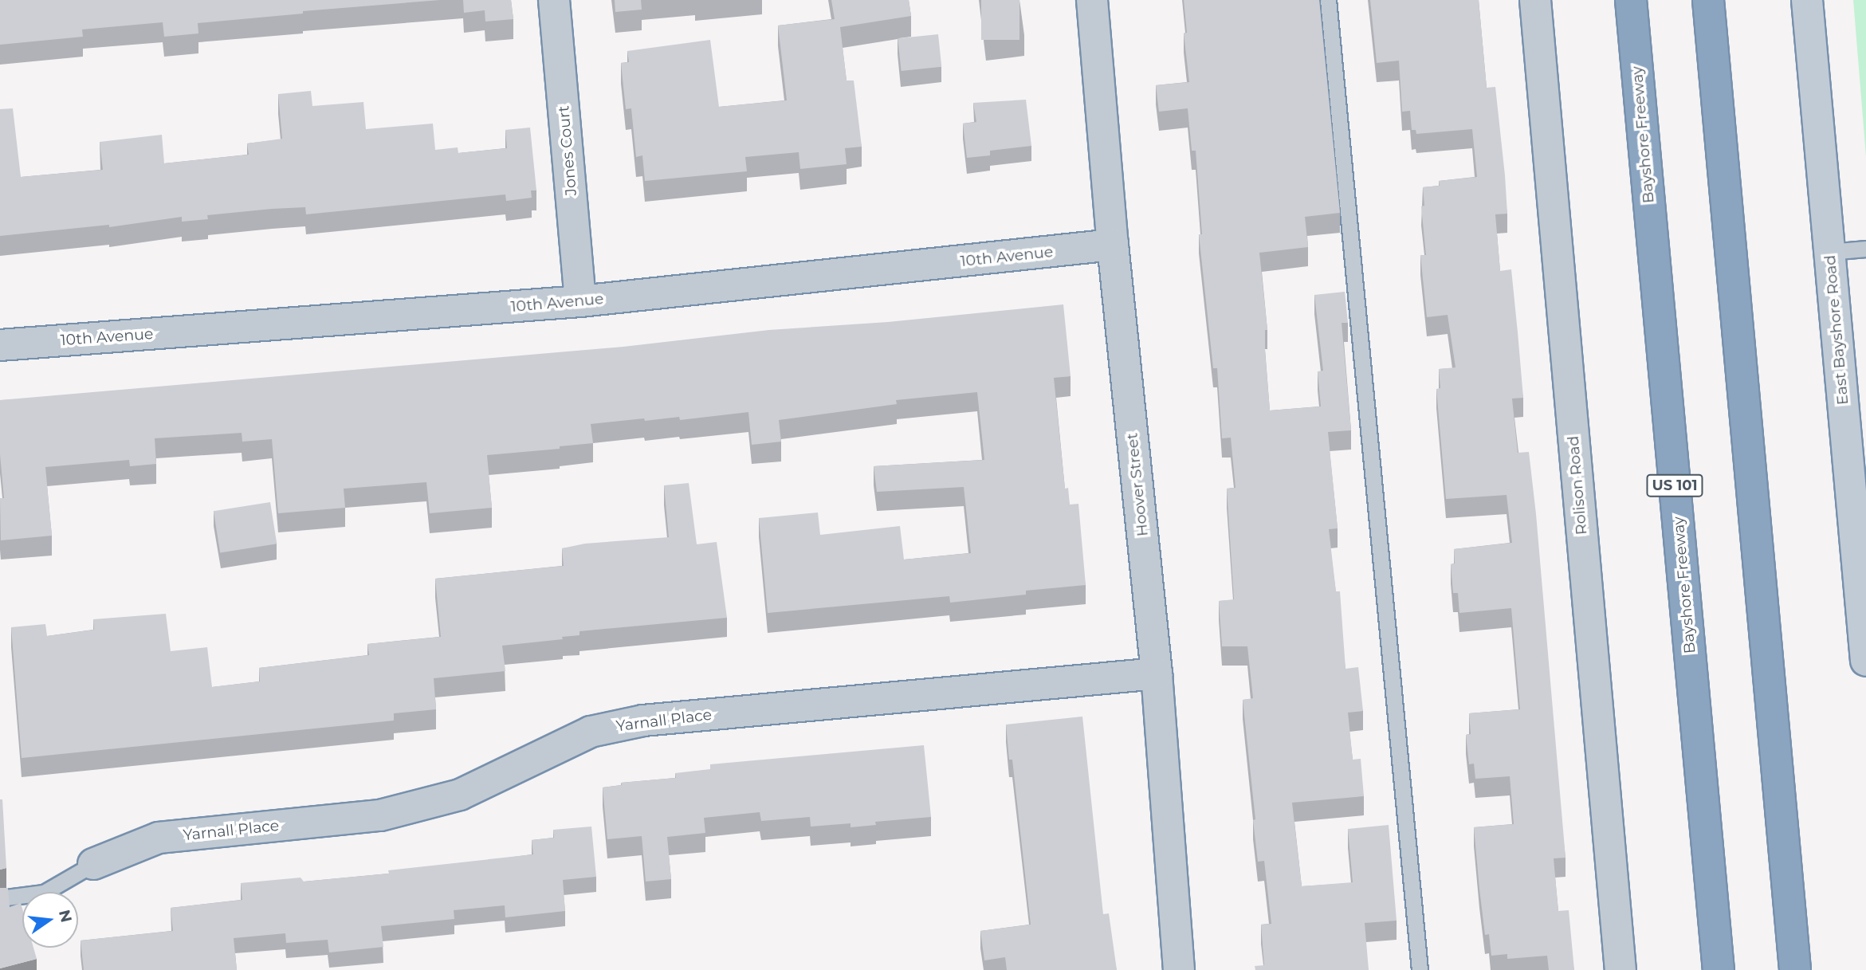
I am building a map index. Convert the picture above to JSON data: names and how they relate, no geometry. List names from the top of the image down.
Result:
{
  "streets": {
    "highway": ["Bayshore Freeway", "US 101"],
    "street": [
      "Jones Court",
      "10th Avenue",
      "East Bayshore Road",
      "Hoover Street",
      "Rolison Road",
      "Yarnall Place"
    ]
  },
  "crossings": [
    ["Jones Court", "10th Avenue"],
    ["10th Avenue", "Hoover Street"],
    ["Hoover Street", "Yarnall Place"]
  ],
  "north": "right"
}
